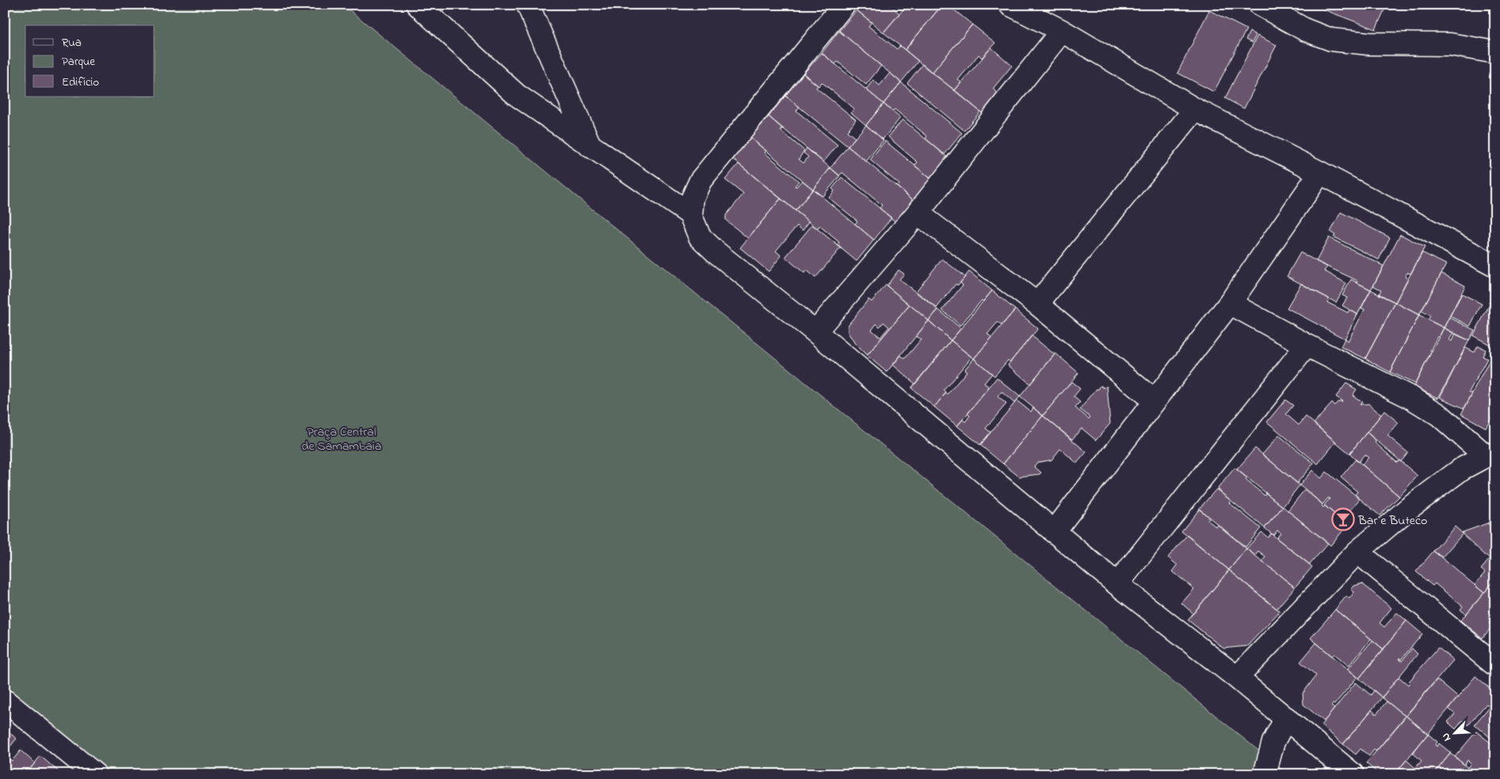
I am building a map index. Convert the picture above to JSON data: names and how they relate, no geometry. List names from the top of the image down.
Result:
{
  "parks": ["Praça Central de Samambaia"],
  "places": {
    "bar": ["Bar e Buteco"]
  },
  "legend": ["Rua", "Parque", "Edifício"],
  "north": "bottom left"
}
